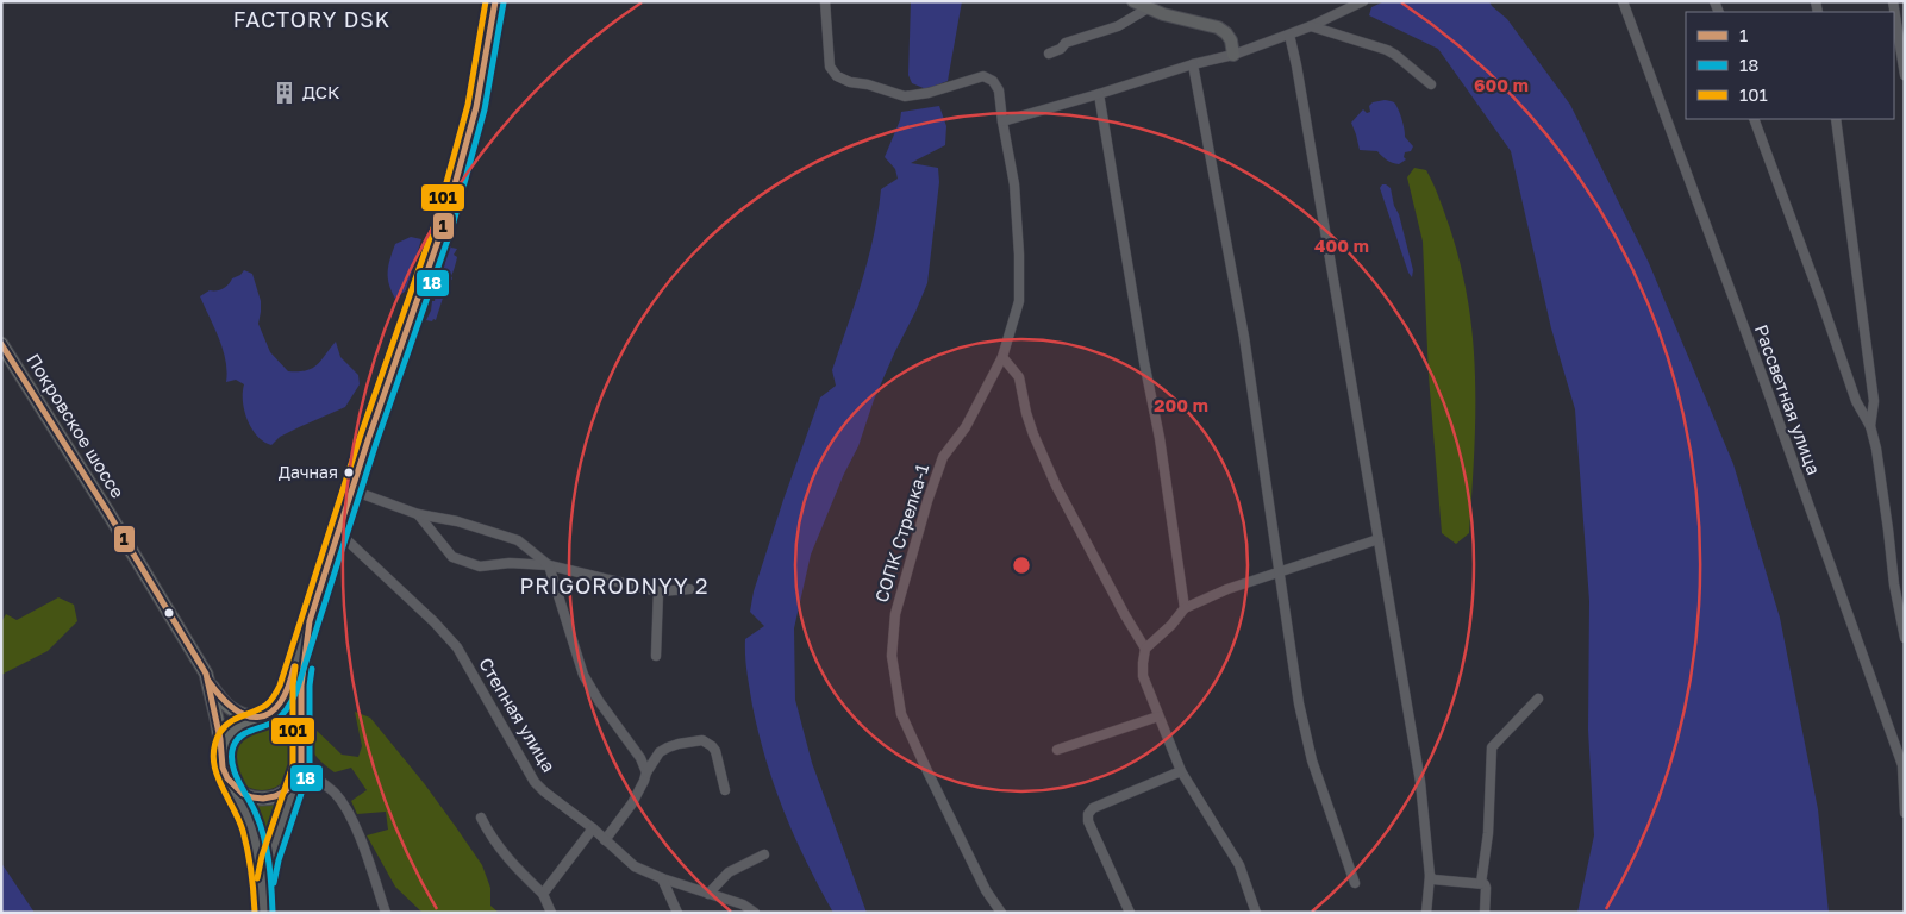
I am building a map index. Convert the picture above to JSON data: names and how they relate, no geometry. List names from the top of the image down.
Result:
{
  "streets": {
    "main road": ["Покровское шоссе"],
    "street": ["Рассветная улица", "СОПК Стрелка-1", "Степная улица"]
  },
  "districts": ["FACTORY DSK", "PRIGORODNYY 2"],
  "places": {
    "building": ["ДСК"],
    "other": ["Дачная"]
  },
  "lines": ["transit line 1", "transit line 101", "transit line 18"],
  "legend": ["1", "18", "101"],
  "rings": ["600 m", "400 m", "200 m"]
}
